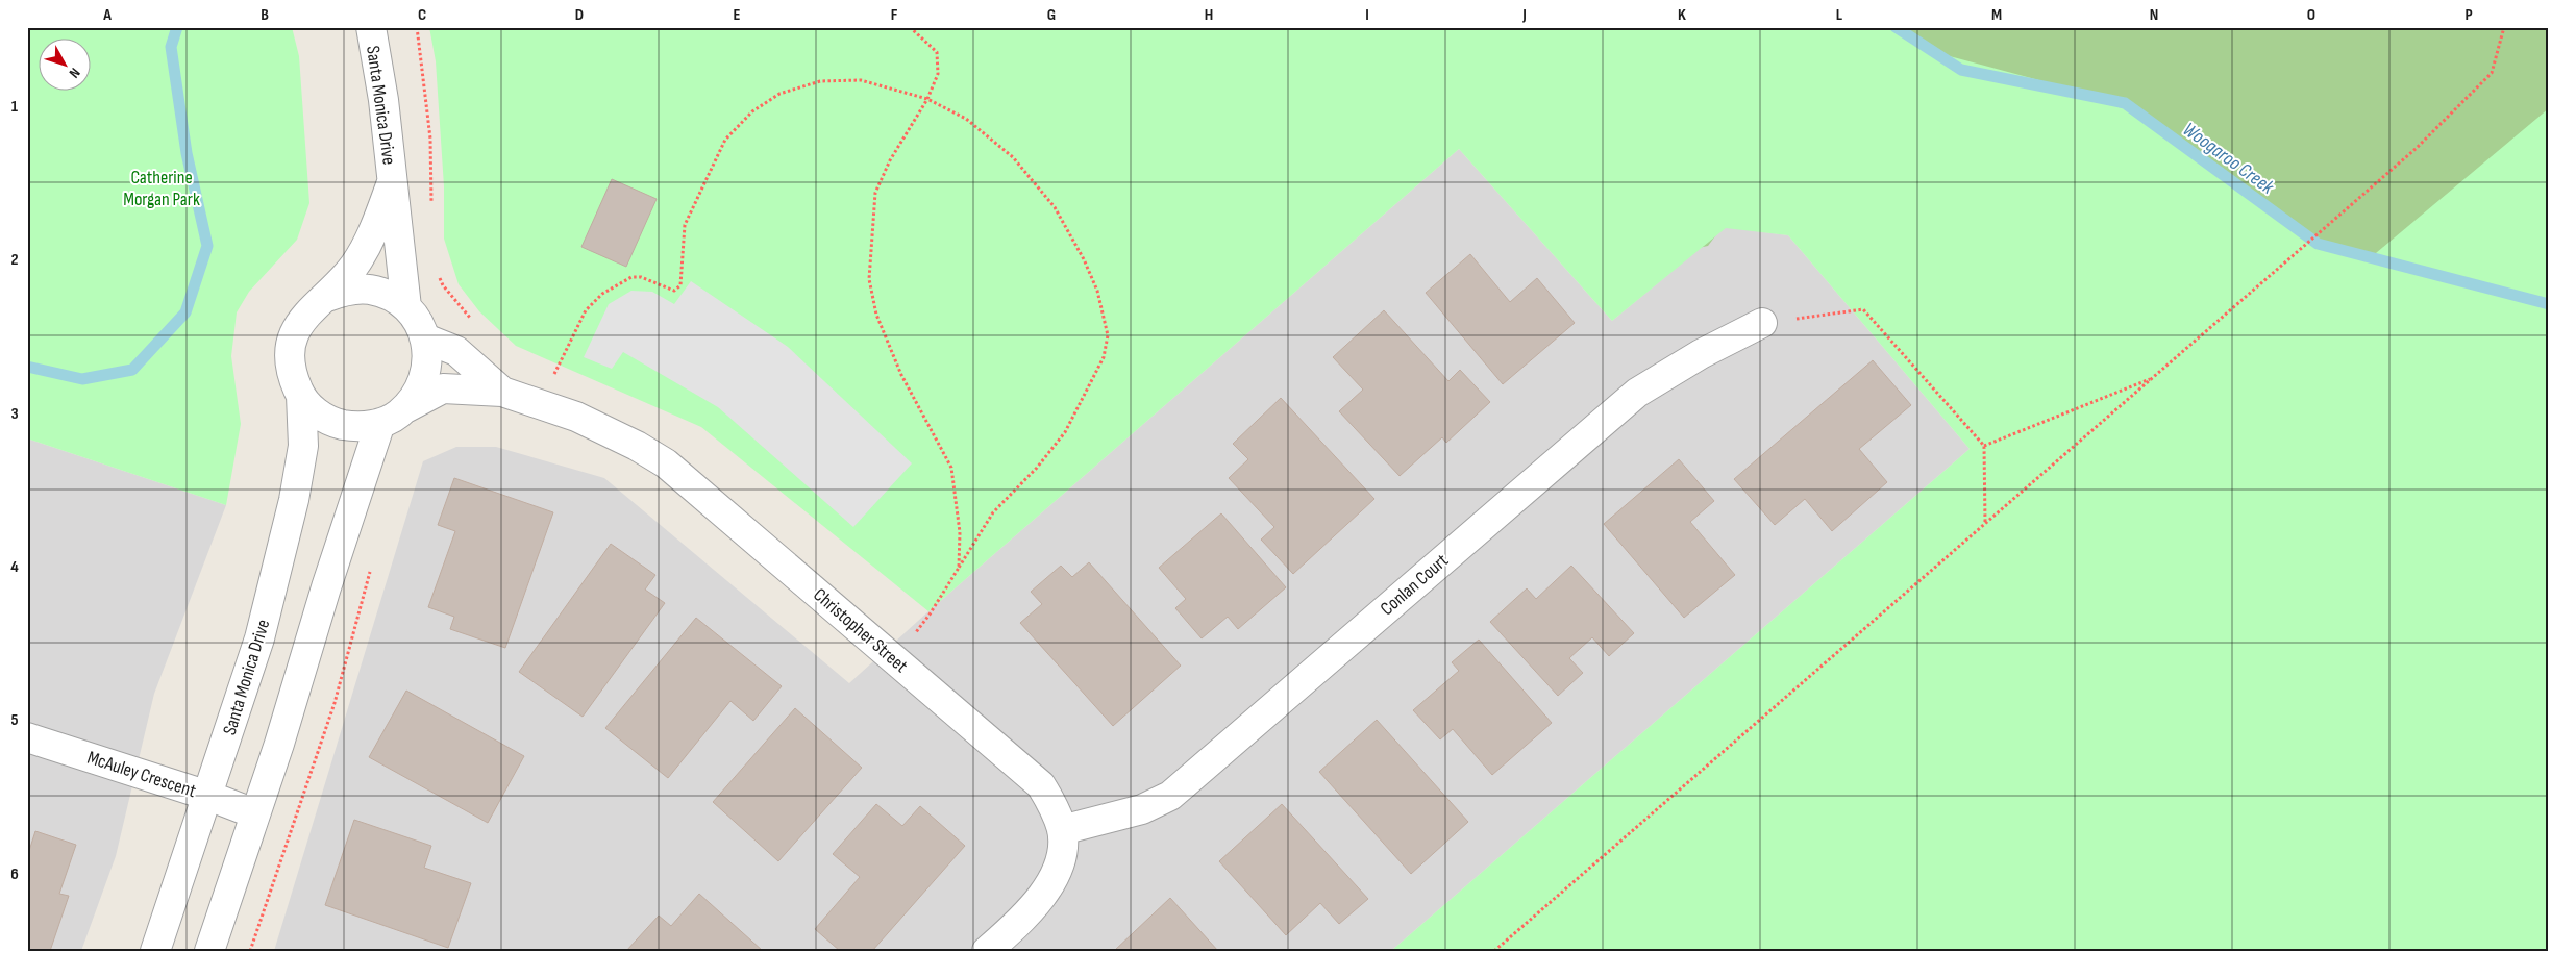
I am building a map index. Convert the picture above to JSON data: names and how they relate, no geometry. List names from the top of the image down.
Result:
{
  "streets": {
    "street": [
      "Santa Monica Drive",
      "Conlan Court",
      "Christopher Street",
      "McAuley Crescent"
    ]
  },
  "crossings": [
    ["Santa Monica Drive", "Christopher Street"],
    ["Santa Monica Drive", "McAuley Crescent"],
    ["Conlan Court", "Christopher Street"]
  ],
  "water": ["Woogaroo Creek"],
  "parks": ["Catherine Morgan Park"],
  "north": "bottom right",
  "grid": {
    "columns": [
      "A",
      "B",
      "C",
      "D",
      "E",
      "F",
      "G",
      "H",
      "I",
      "J",
      "K",
      "L",
      "M",
      "N",
      "O",
      "P"
    ],
    "rows": [
      "1",
      "2",
      "3",
      "4",
      "5",
      "6"
    ]
  }
}
